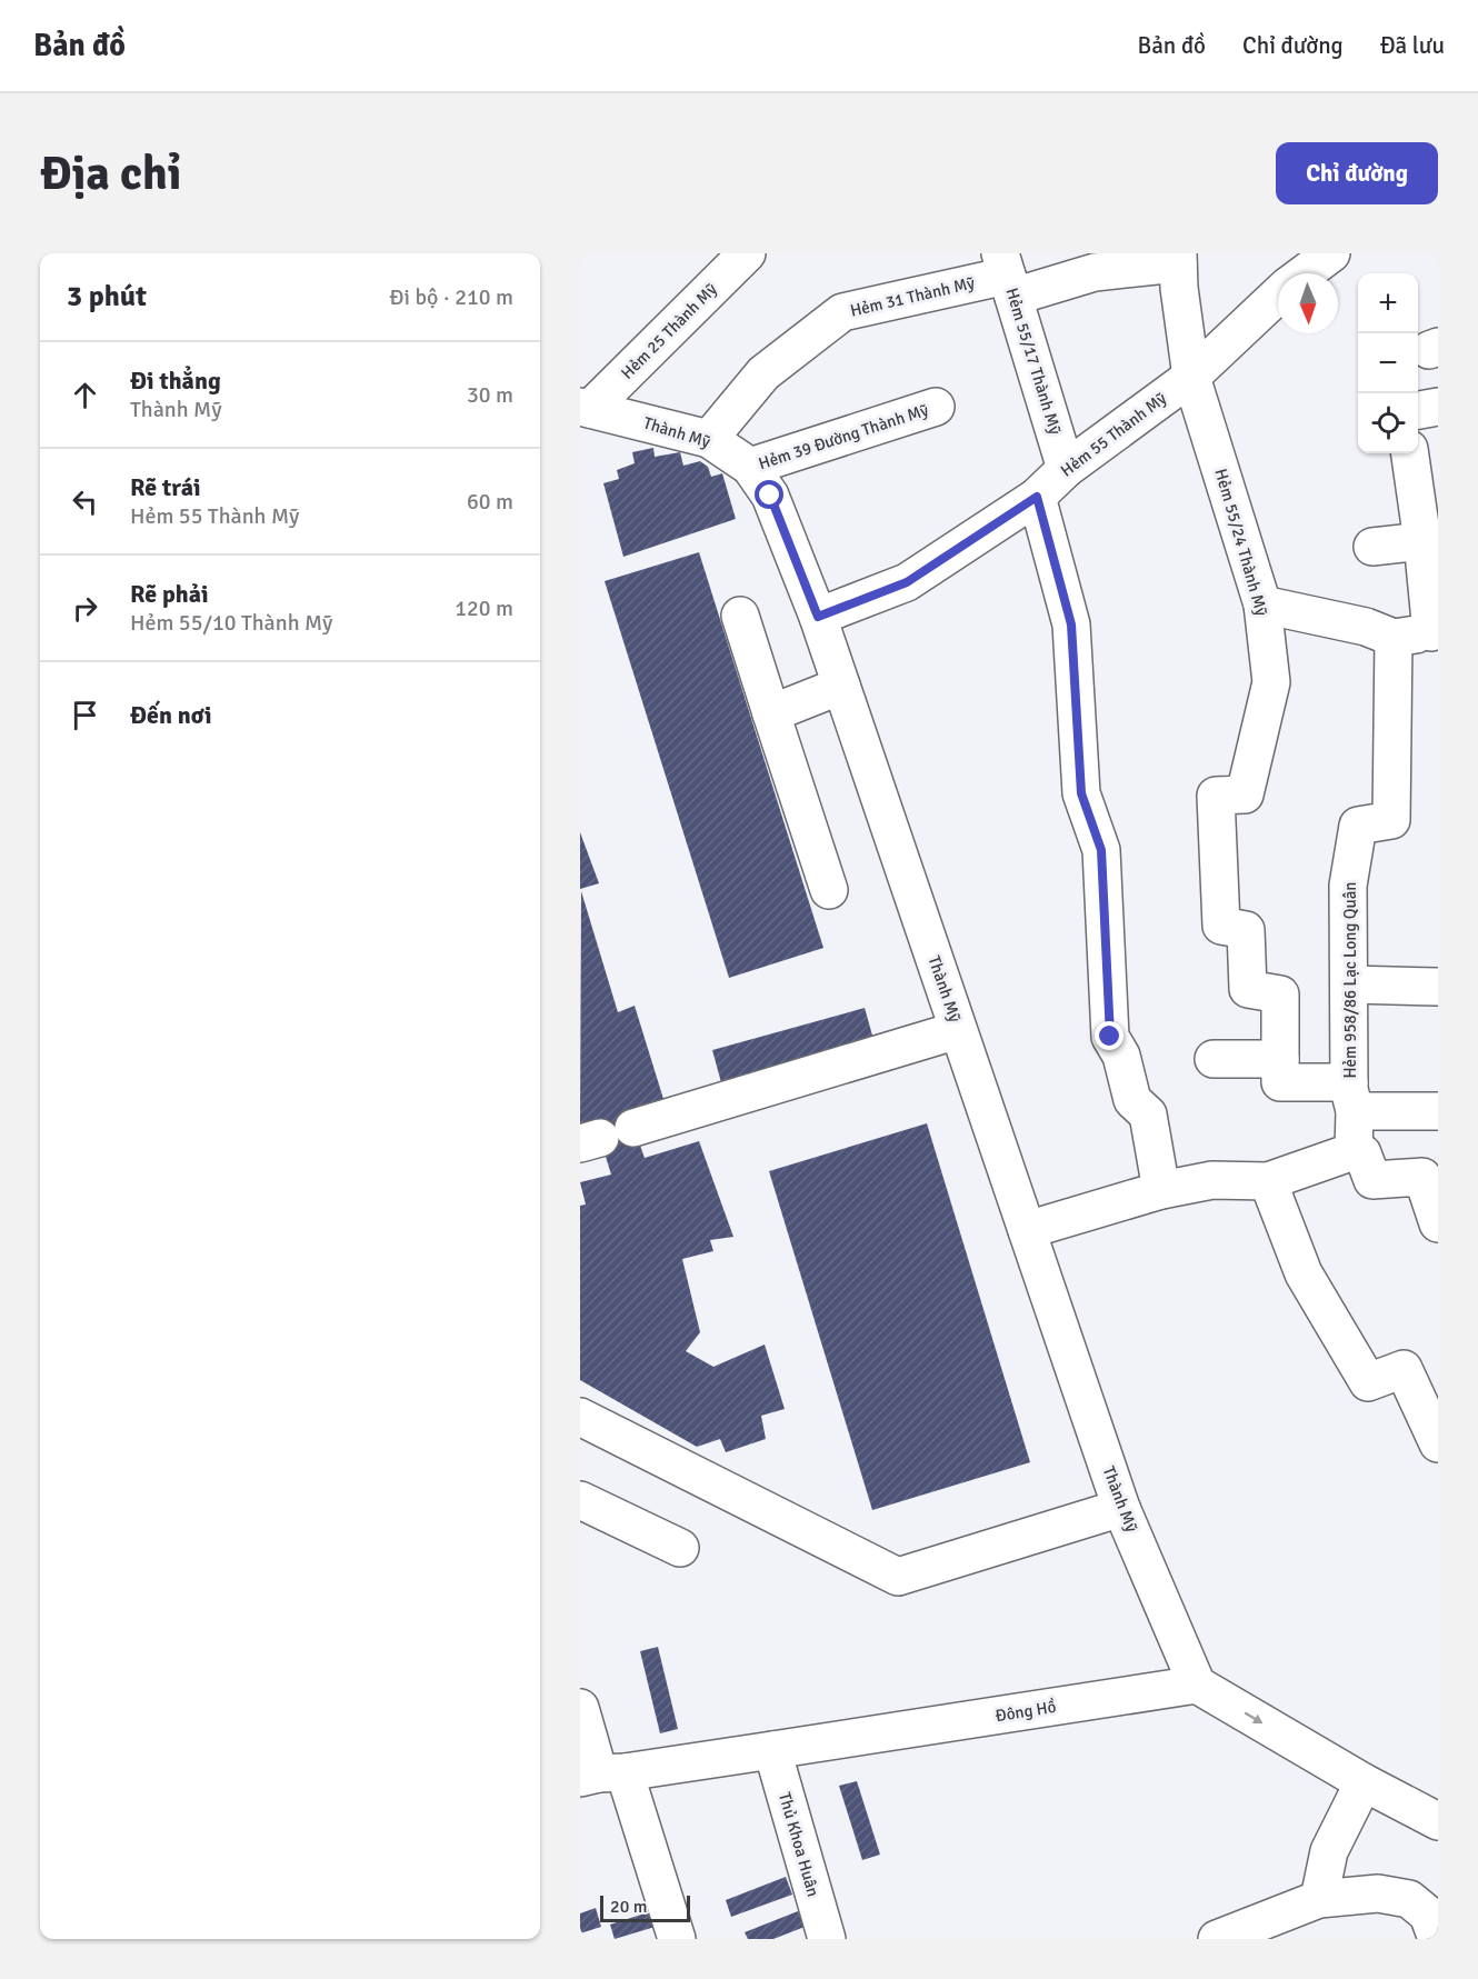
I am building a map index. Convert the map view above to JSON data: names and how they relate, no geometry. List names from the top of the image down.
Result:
{
  "streets": {
    "street": [
      "Hẻm 31 Thành Mỹ",
      "Hẻm 25 Thành Mỹ",
      "Hẻm 55/17 Thành Mỹ",
      "Thành Mỹ",
      "Hẻm 55 Thành Mỹ",
      "Hẻm 39 Đường Thành Mỹ",
      "Hẻm 55/24 Thành Mỹ",
      "Hẻm 958/86 Lạc Long Quân",
      "Đông Hồ",
      "Thủ Khoa Huân"
    ]
  },
  "crossings": [
    ["Hẻm 31 Thành Mỹ", "Hẻm 55/17 Thành Mỹ"],
    ["Hẻm 31 Thành Mỹ", "Thành Mỹ"],
    ["Hẻm 31 Thành Mỹ", "Hẻm 55/24 Thành Mỹ"],
    ["Hẻm 25 Thành Mỹ", "Thành Mỹ"],
    ["Hẻm 55/17 Thành Mỹ", "Hẻm 55 Thành Mỹ"],
    ["Thành Mỹ", "Hẻm 55 Thành Mỹ"],
    ["Thành Mỹ", "Hẻm 39 Đường Thành Mỹ"],
    ["Thành Mỹ", "Đông Hồ"],
    ["Hẻm 55 Thành Mỹ", "Hẻm 55/24 Thành Mỹ"],
    ["Hẻm 55/24 Thành Mỹ", "Hẻm 958/86 Lạc Long Quân"],
    ["Đông Hồ", "Thủ Khoa Huân"]
  ],
  "scale_bar": "20 m",
  "north": "bottom",
  "page": {
    "header": "Bản đồ",
    "nav": ["Bản đồ", "Chỉ đường", "Đã lưu"],
    "buttons": "Chỉ đường",
    "title": "Địa chỉ",
    "heading": ["3 phút", "Đi bộ · 210 m"],
    "map_buttons": ["+", "−"],
    "list": [
      ["Đi thẳng", "Thành Mỹ", "30 m"],
      ["Rẽ trái", "Hẻm 55 Thành Mỹ", "60 m"],
      ["Rẽ phải", "Hẻm 55/10 Thành Mỹ", "120 m"],
      "Đến nơi"
    ],
    "scale": "20 m"
  }
}
